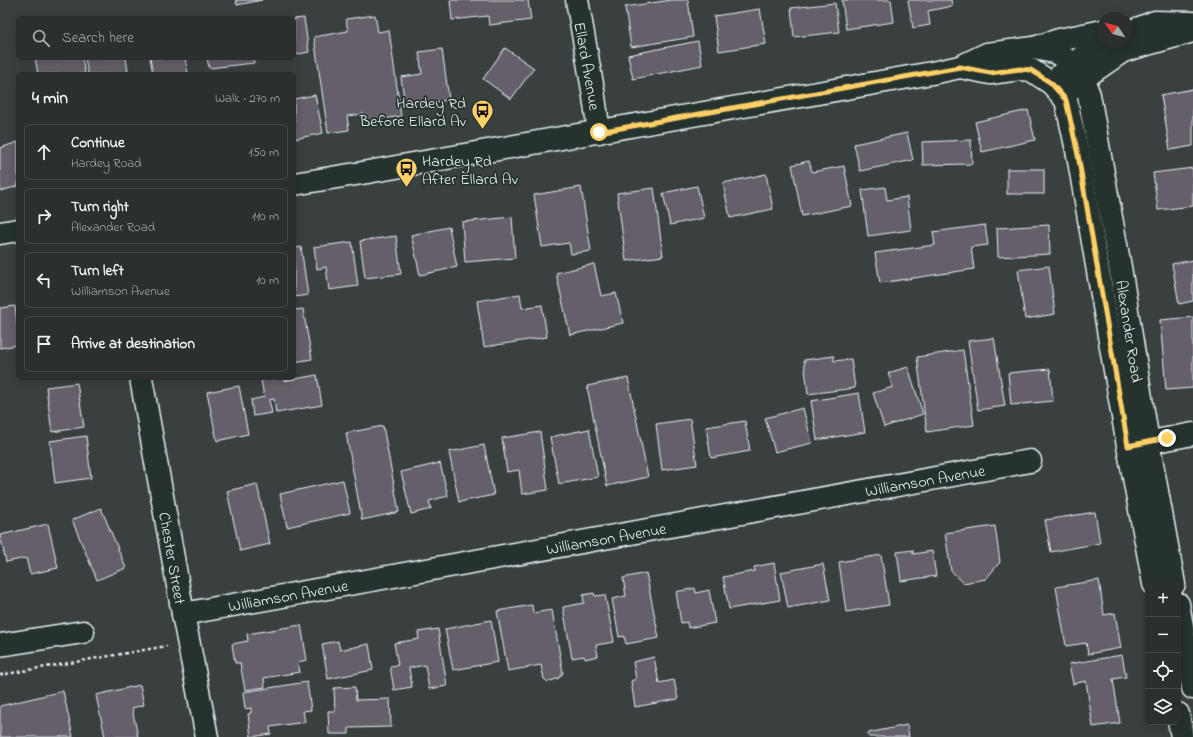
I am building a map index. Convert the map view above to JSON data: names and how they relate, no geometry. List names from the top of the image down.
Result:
{
  "streets": {
    "main road": [
      "Ellard Avenue",
      "Alexander Road",
      "Williamson Avenue",
      "Chester Street"
    ]
  },
  "crossings": [
    ["Williamson Avenue", "Chester Street"]
  ],
  "places": {
    "bus stop": ["Hardey Rd Before Ellard Av", "Hardey Rd After Ellard Av"]
  },
  "north": "top left",
  "page": {
    "search": "Search here",
    "heading": ["4 min", "Walk · 270 m"],
    "list": [
      ["Continue", "Hardey Road", "150 m"],
      ["Turn right", "Alexander Road", "110 m"],
      ["Turn left", "Williamson Avenue", "10 m"],
      "Arrive at destination"
    ],
    "map_buttons": ["+", "−"]
  }
}
